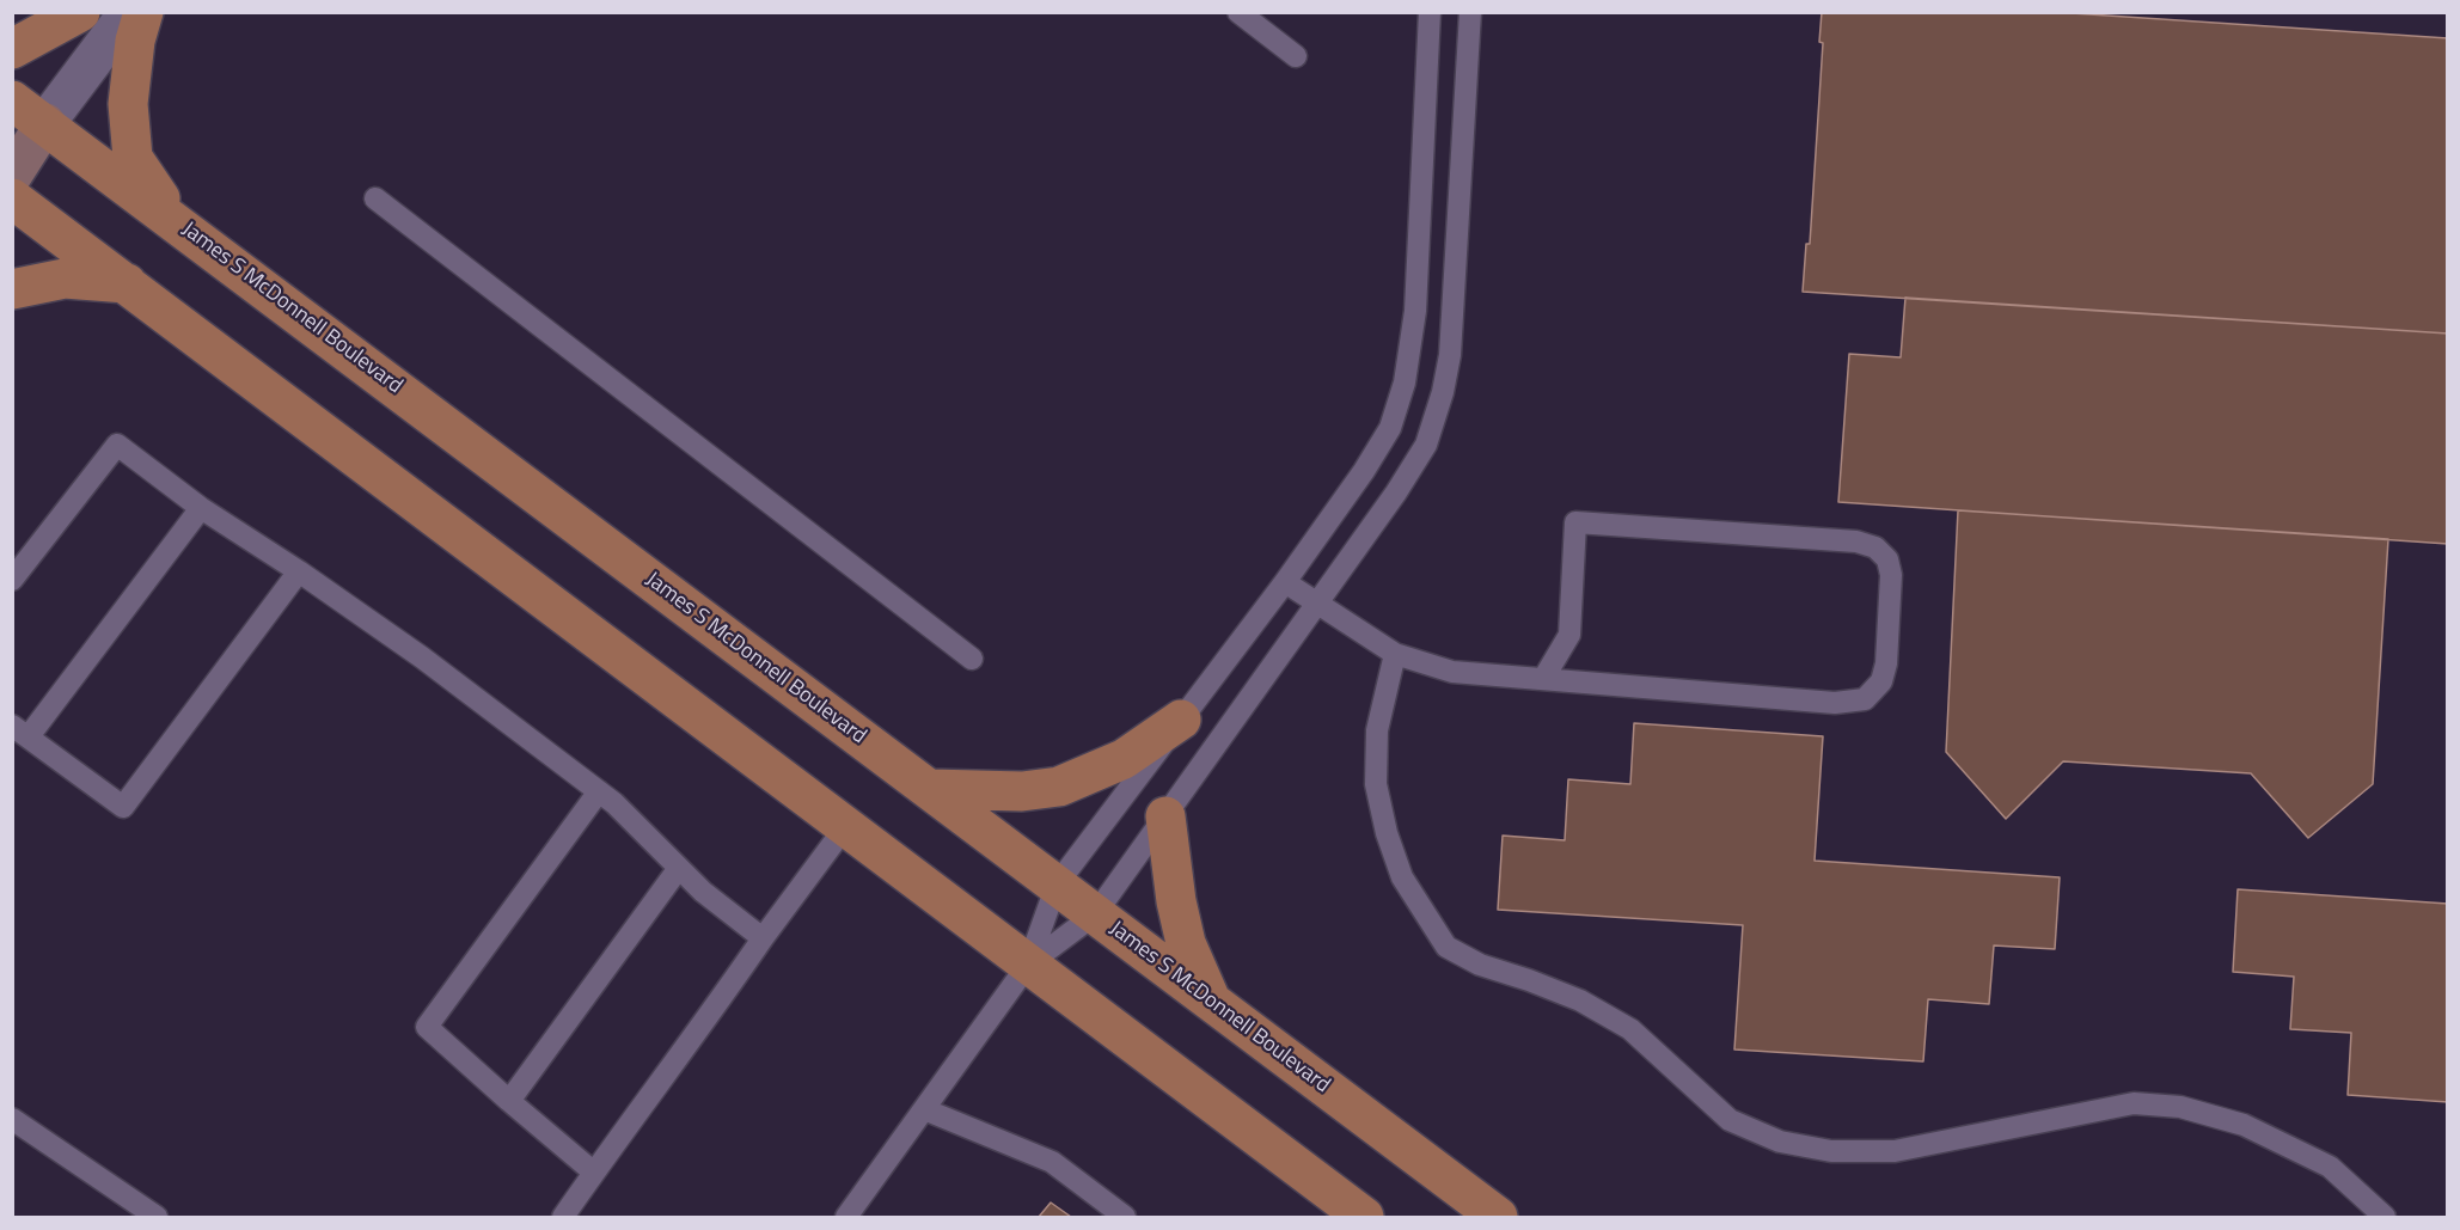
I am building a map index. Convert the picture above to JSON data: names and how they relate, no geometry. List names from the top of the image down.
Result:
{
  "streets": {
    "main road": ["James S McDonnell Boulevard"]
  }
}
